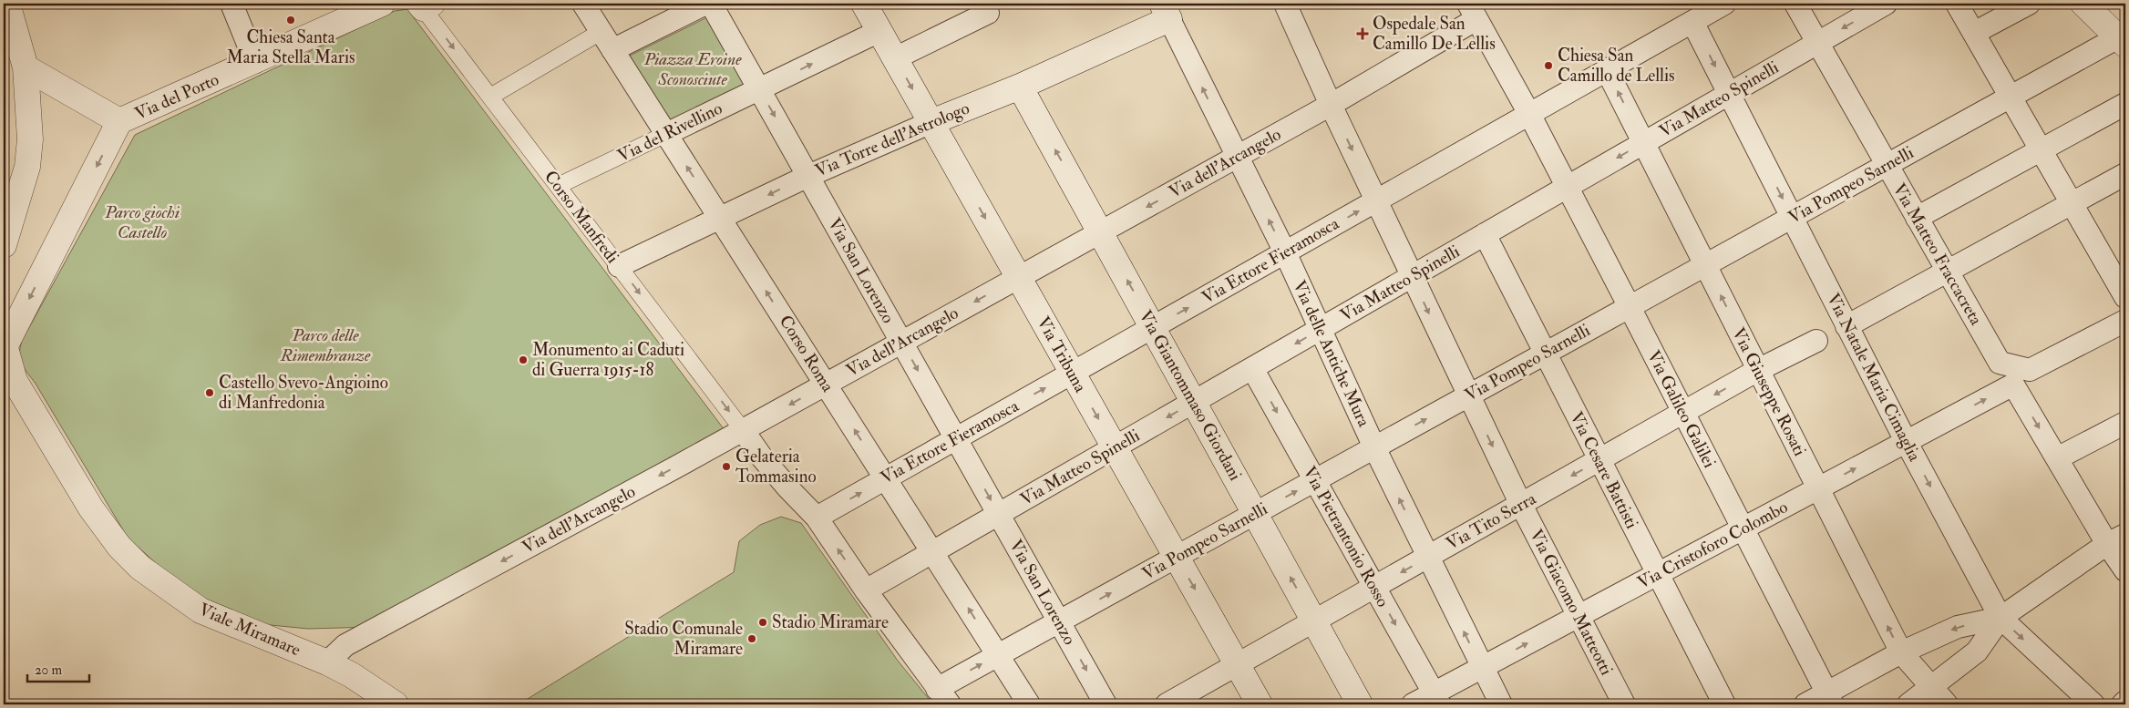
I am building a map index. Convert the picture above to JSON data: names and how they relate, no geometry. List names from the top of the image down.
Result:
{
  "streets": {
    "main road": [
      "Via del Porto",
      "Via Torre dell'Astrologo",
      "Via Tribuna",
      "Via Giantommaso Giordani",
      "Viale Miramare"
    ],
    "street": [
      "Via Matteo Spinelli",
      "Via del Rivellino",
      "Via dell'Arcangelo",
      "Via Pompeo Sarnelli",
      "Corso Manfredi",
      "Via Matteo Fraccacreta",
      "Via Ettore Fieramosca",
      "Via San Lorenzo",
      "Corso Roma",
      "Via delle Antiche Mura",
      "Via Natale Maria Cimaglia",
      "Via Giuseppe Rosati",
      "Via Galileo Galilei",
      "Via Cesare Battisti",
      "Via Tito Serra",
      "Via Pietrantonio Rosso",
      "Via Cristoforo Colombo",
      "Via Giacomo Matteotti"
    ]
  },
  "crossings": [
    ["Via del Porto", "Viale Miramare"],
    ["Via Matteo Spinelli", "Via Matteo Fraccacreta"],
    ["Via Matteo Spinelli", "Via San Lorenzo"],
    ["Via Matteo Spinelli", "Corso Roma"],
    ["Via Matteo Spinelli", "Via delle Antiche Mura"],
    ["Via Matteo Spinelli", "Via Tribuna"],
    ["Via Matteo Spinelli", "Via Natale Maria Cimaglia"],
    ["Via Matteo Spinelli", "Via Giuseppe Rosati"],
    ["Via Matteo Spinelli", "Via Giantommaso Giordani"],
    ["Via Matteo Spinelli", "Via Galileo Galilei"],
    ["Via Matteo Spinelli", "Via Cesare Battisti"],
    ["Via Matteo Spinelli", "Via Pietrantonio Rosso"],
    ["Via Matteo Spinelli", "Via Giacomo Matteotti"],
    ["Via del Rivellino", "Corso Manfredi"],
    ["Via del Rivellino", "Via San Lorenzo"],
    ["Via del Rivellino", "Corso Roma"],
    ["Via del Rivellino", "Via Tribuna"],
    ["Via Torre dell'Astrologo", "Corso Manfredi"],
    ["Via Torre dell'Astrologo", "Via San Lorenzo"],
    ["Via Torre dell'Astrologo", "Corso Roma"],
    ["Via Torre dell'Astrologo", "Via delle Antiche Mura"],
    ["Via Torre dell'Astrologo", "Via Tribuna"],
    ["Via Torre dell'Astrologo", "Via Giantommaso Giordani"],
    ["Via dell'Arcangelo", "Corso Manfredi"],
    ["Via dell'Arcangelo", "Via San Lorenzo"],
    ["Via dell'Arcangelo", "Corso Roma"],
    ["Via dell'Arcangelo", "Via delle Antiche Mura"],
    ["Via dell'Arcangelo", "Via Tribuna"],
    ["Via dell'Arcangelo", "Via Giantommaso Giordani"],
    ["Via dell'Arcangelo", "Via Galileo Galilei"],
    ["Via dell'Arcangelo", "Via Giacomo Matteotti"],
    ["Via dell'Arcangelo", "Viale Miramare"],
    ["Via Pompeo Sarnelli", "Via Matteo Fraccacreta"],
    ["Via Pompeo Sarnelli", "Via San Lorenzo"],
    ["Via Pompeo Sarnelli", "Corso Roma"],
    ["Via Pompeo Sarnelli", "Via delle Antiche Mura"],
    ["Via Pompeo Sarnelli", "Via Tribuna"],
    ["Via Pompeo Sarnelli", "Via Natale Maria Cimaglia"],
    ["Via Pompeo Sarnelli", "Via Giuseppe Rosati"],
    ["Via Pompeo Sarnelli", "Via Giantommaso Giordani"],
    ["Via Pompeo Sarnelli", "Via Galileo Galilei"],
    ["Via Pompeo Sarnelli", "Via Cesare Battisti"],
    ["Via Pompeo Sarnelli", "Via Pietrantonio Rosso"],
    ["Via Pompeo Sarnelli", "Via Giacomo Matteotti"],
    ["Via Ettore Fieramosca", "Via San Lorenzo"],
    ["Via Ettore Fieramosca", "Corso Roma"],
    ["Via Ettore Fieramosca", "Via delle Antiche Mura"],
    ["Via Ettore Fieramosca", "Via Tribuna"],
    ["Via Ettore Fieramosca", "Via Natale Maria Cimaglia"],
    ["Via Ettore Fieramosca", "Via Giuseppe Rosati"],
    ["Via Ettore Fieramosca", "Via Giantommaso Giordani"],
    ["Via Ettore Fieramosca", "Via Galileo Galilei"],
    ["Via Ettore Fieramosca", "Via Giacomo Matteotti"],
    ["Via delle Antiche Mura", "Via Tito Serra"],
    ["Via delle Antiche Mura", "Via Cristoforo Colombo"],
    ["Via Tribuna", "Via Tito Serra"],
    ["Via Natale Maria Cimaglia", "Via Cristoforo Colombo"],
    ["Via Giuseppe Rosati", "Via Tito Serra"],
    ["Via Giuseppe Rosati", "Via Cristoforo Colombo"],
    ["Via Giantommaso Giordani", "Via Tito Serra"],
    ["Via Galileo Galilei", "Via Tito Serra"],
    ["Via Galileo Galilei", "Via Cristoforo Colombo"],
    ["Via Cesare Battisti", "Via Tito Serra"],
    ["Via Cesare Battisti", "Via Cristoforo Colombo"],
    ["Via Tito Serra", "Via Pietrantonio Rosso"],
    ["Via Tito Serra", "Via Giacomo Matteotti"],
    ["Via Pietrantonio Rosso", "Via Cristoforo Colombo"],
    ["Via Cristoforo Colombo", "Via Giacomo Matteotti"]
  ],
  "one_way": [
    "Via del Rivellino",
    "Via dell'Arcangelo",
    "Corso Manfredi",
    "Via Ettore Fieramosca",
    "Via delle Antiche Mura",
    "Via Tribuna",
    "Via Natale Maria Cimaglia",
    "Via Giuseppe Rosati",
    "Via Giantommaso Giordani",
    "Via Pietrantonio Rosso",
    "Via Giacomo Matteotti"
  ],
  "parks": ["Piazza Eroine Sconosciute", "Parco giochi Castello", "Parco delle Rimembranze"],
  "places": {
    "other": [
      "Chiesa Santa Maria Stella Maris",
      "Chiesa San Camillo de Lellis",
      "Monumento ai Caduti di Guerra 1915-18",
      "Castello Svevo-Angioino di Manfredonia",
      "Gelateria Tommasino",
      "Stadio Miramare",
      "Stadio Comunale Miramare"
    ],
    "health": ["Ospedale San Camillo De Lellis"]
  },
  "scale_bar": "20 m"
}
